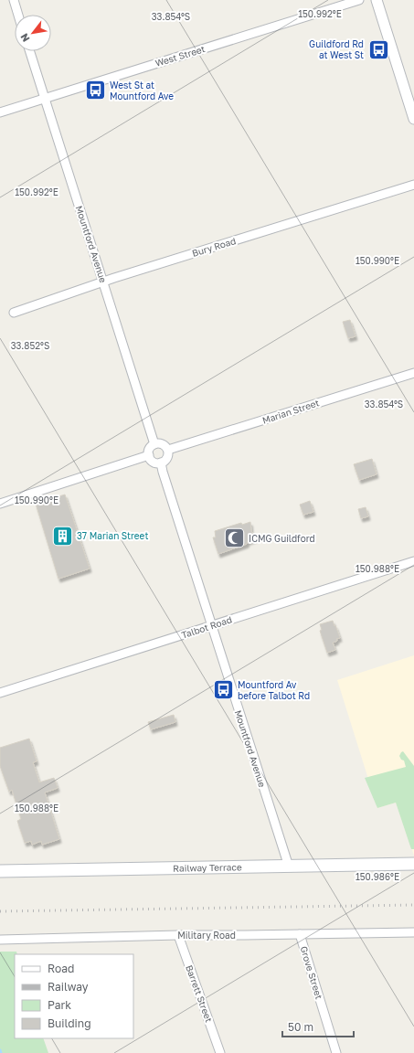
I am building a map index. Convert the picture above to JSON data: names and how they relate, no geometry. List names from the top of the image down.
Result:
{
  "streets": {
    "main road": ["Railway Terrace"],
    "street": [
      "West Street",
      "Mountford Avenue",
      "Bury Road",
      "Marian Street",
      "Talbot Road",
      "Military Road",
      "Grove Street",
      "Barrett Street"
    ]
  },
  "crossings": [
    ["West Street", "Mountford Avenue"],
    ["Mountford Avenue", "Bury Road"],
    ["Mountford Avenue", "Marian Street"],
    ["Mountford Avenue", "Talbot Road"],
    ["Mountford Avenue", "Railway Terrace"],
    ["Military Road", "Grove Street"],
    ["Military Road", "Barrett Street"]
  ],
  "places": {
    "bus stop": ["Guildford Rd at West St", "West St at Mountford Ave", "Mountford Av before Talbot Rd"],
    "building": ["37 Marian Street"],
    "mosque": ["ICMG Guildford"]
  },
  "legend": [
    "Road",
    "Railway",
    "Park",
    "Building"
  ],
  "scale_bar": "50 m",
  "north": "bottom left",
  "coordinates": [
    "150.992°E",
    "33.854°S",
    "150.990°E",
    "33.852°S",
    "150.988°E",
    "150.986°E"
  ]
}
